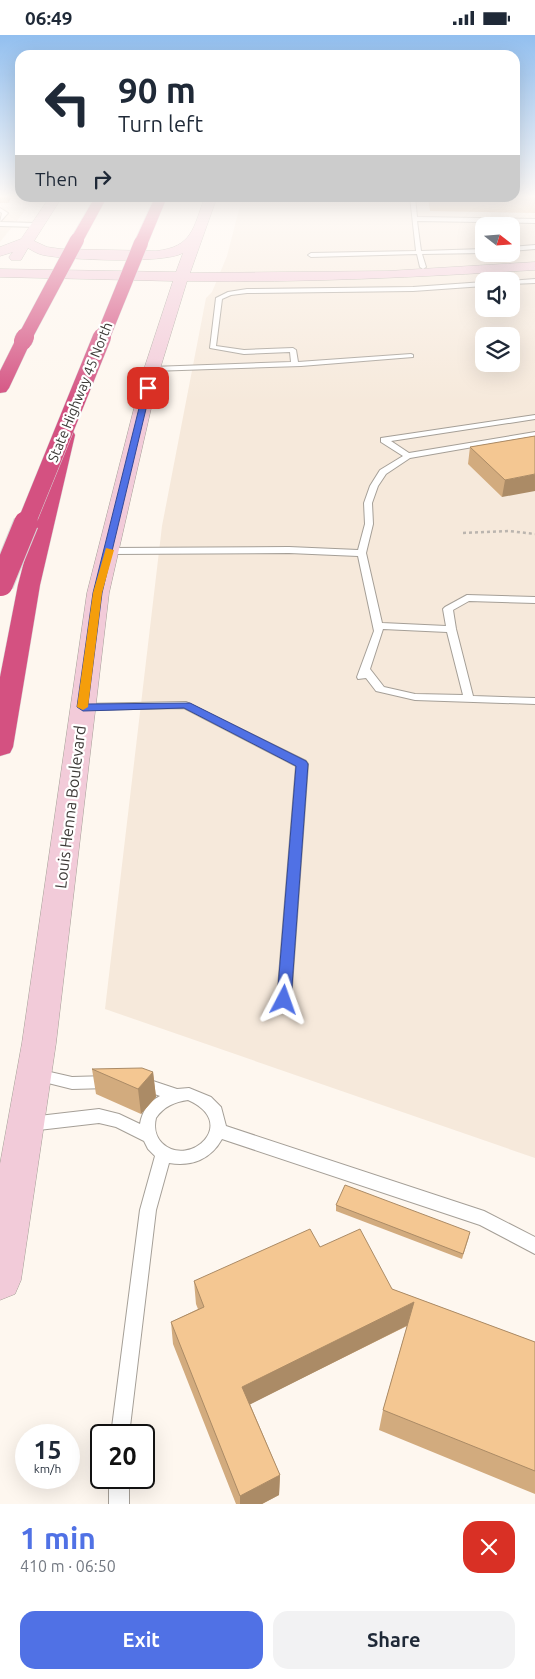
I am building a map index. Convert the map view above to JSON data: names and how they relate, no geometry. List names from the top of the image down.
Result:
{
  "streets": {
    "highway": ["State Highway 45 North"],
    "main road": ["Louis Henna Boulevard"]
  },
  "north": "right",
  "page": {
    "status": "06:49",
    "turn": ["90 m", "Turn left"],
    "then": "Then",
    "speed": "15 km/h",
    "limit": "20",
    "heading": ["1 min", "410 m · 06:50"],
    "buttons": ["Exit", "Share"]
  }
}
